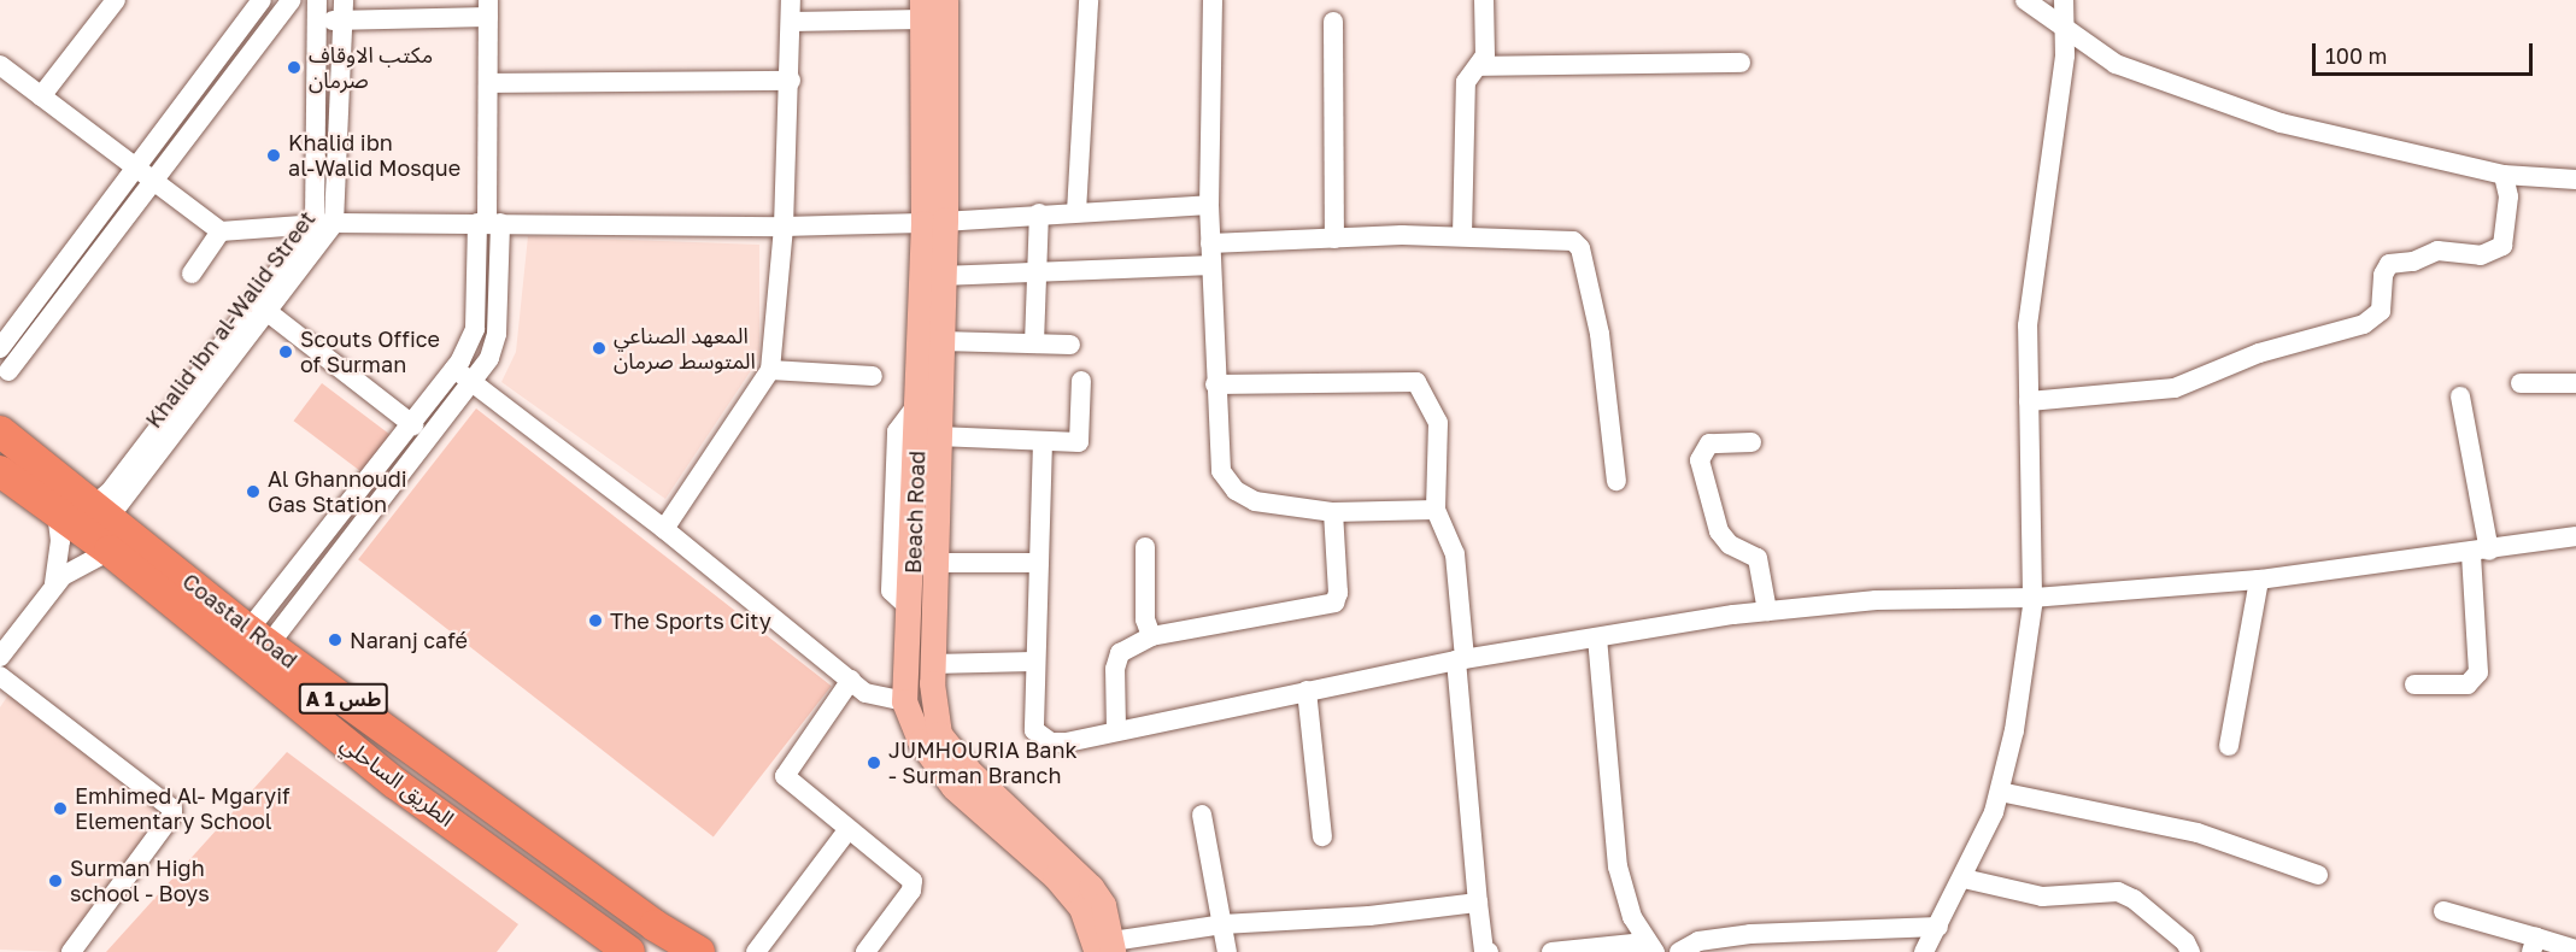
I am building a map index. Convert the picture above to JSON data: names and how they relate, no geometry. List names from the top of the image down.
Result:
{
  "streets": {
    "highway": ["Coastal Road", "A 1 طس", "الطريق الساحلي"],
    "main road": ["Beach Road"],
    "street": ["Khalid ibn al-Walid Street"]
  },
  "crossings": [
    ["Khalid ibn al-Walid Street", "Coastal Road"]
  ],
  "places": [
    "مكتب الاوقاف صرمان",
    "Khalid ibn al-Walid Mosque",
    "المعهد الصناعي المتوسط صرمان",
    "Scouts Office of Surman",
    "Al Ghannoudi Gas Station",
    "The Sports City",
    "Naranj café",
    "JUMHOURIA Bank - Surman Branch",
    "Emhimed Al- Mgaryif Elementary School",
    "Surman High school - Boys"
  ],
  "scale_bar": "100 m"
}
